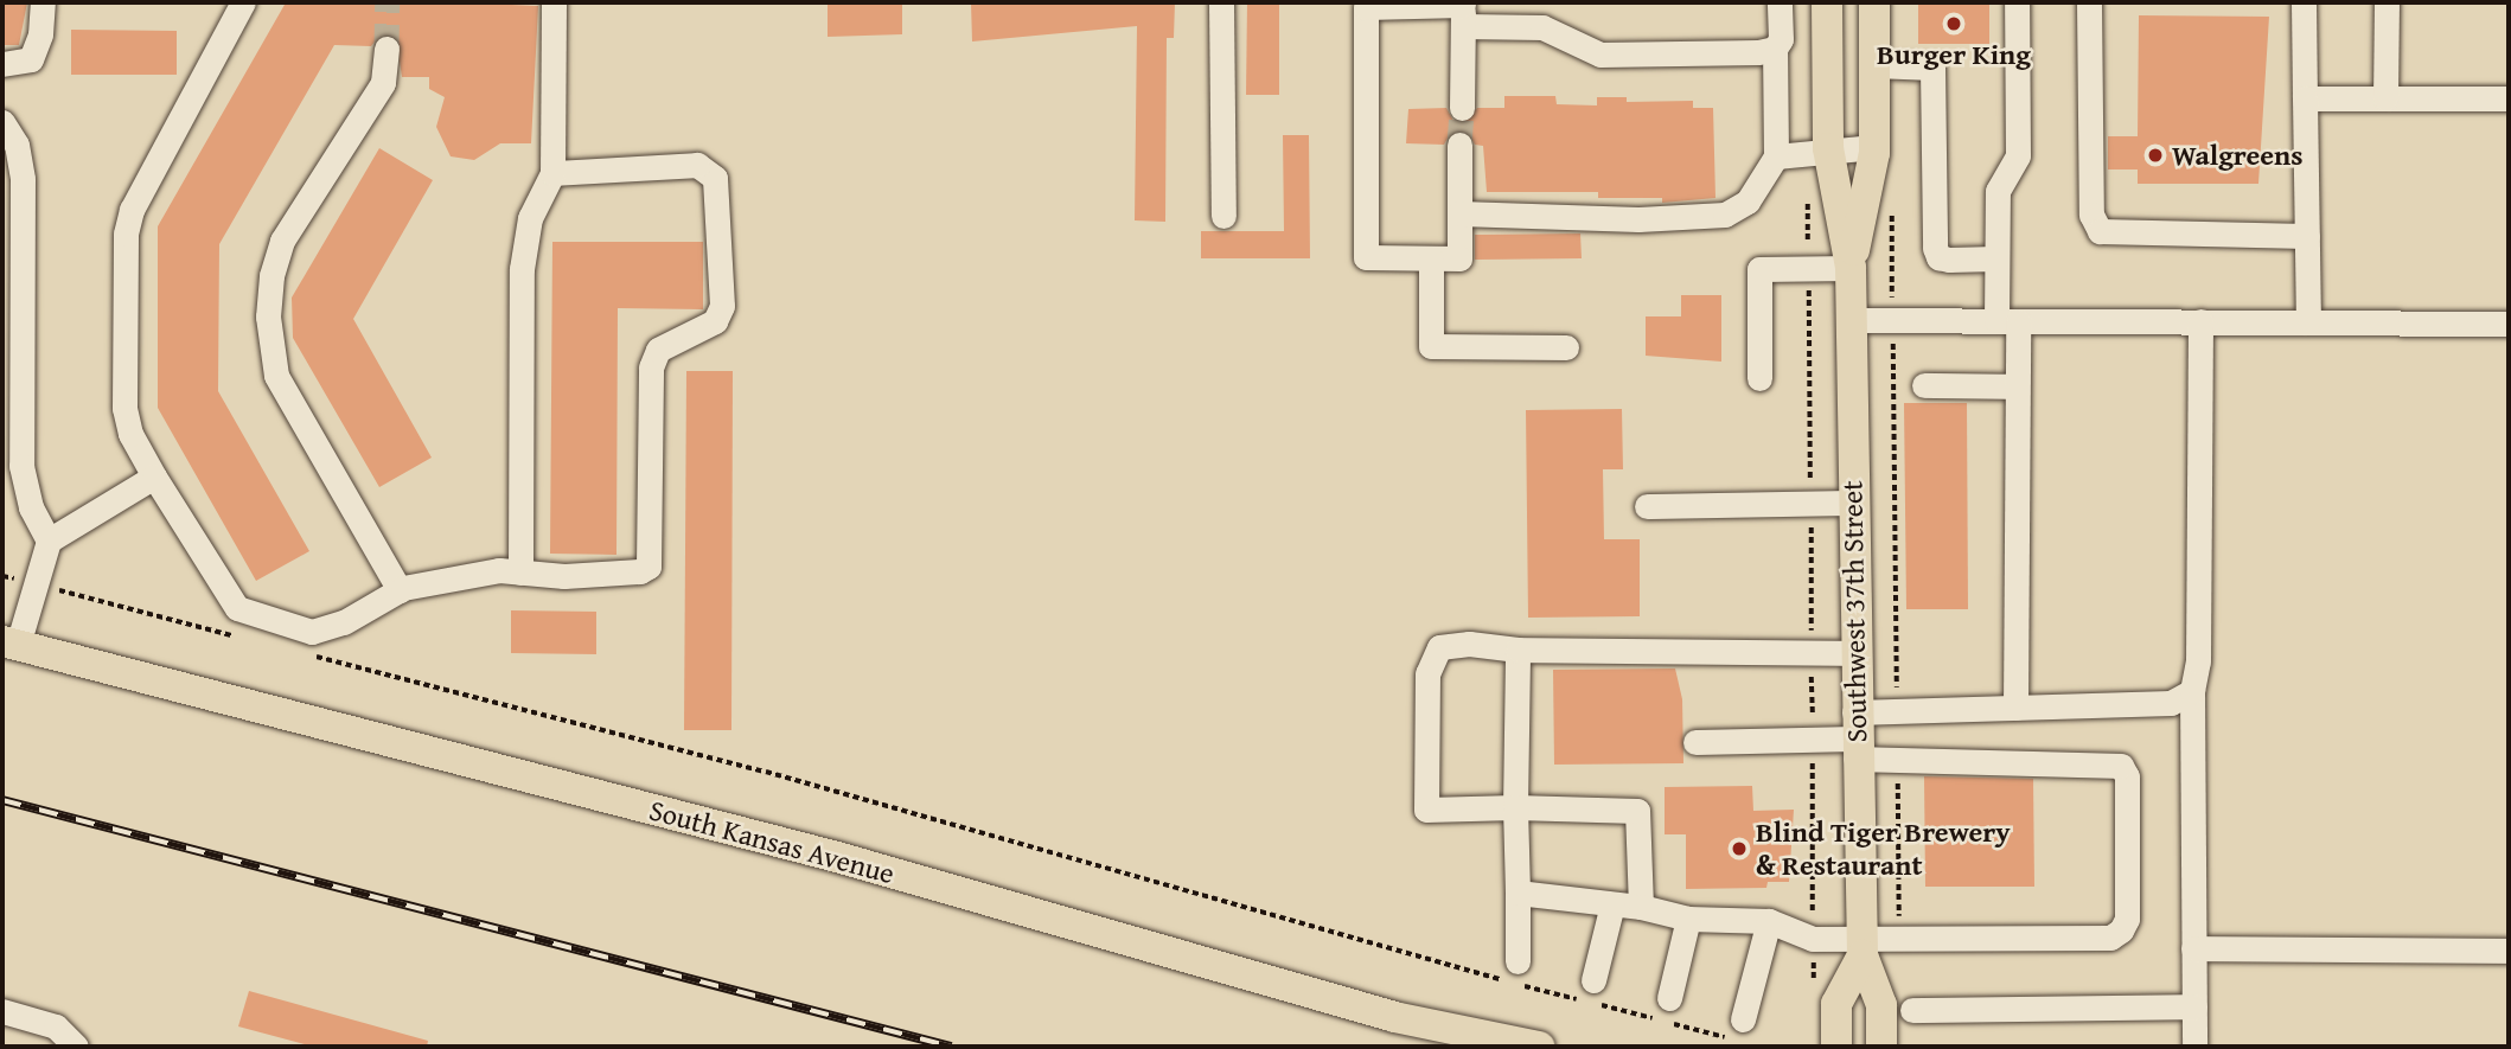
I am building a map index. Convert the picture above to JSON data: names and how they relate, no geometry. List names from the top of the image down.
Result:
{
  "streets": {
    "main road": ["Southwest 37th Street", "South Kansas Avenue"]
  },
  "places": ["Burger King", "Walgreens", "Blind Tiger Brewery & Restaurant"]
}
